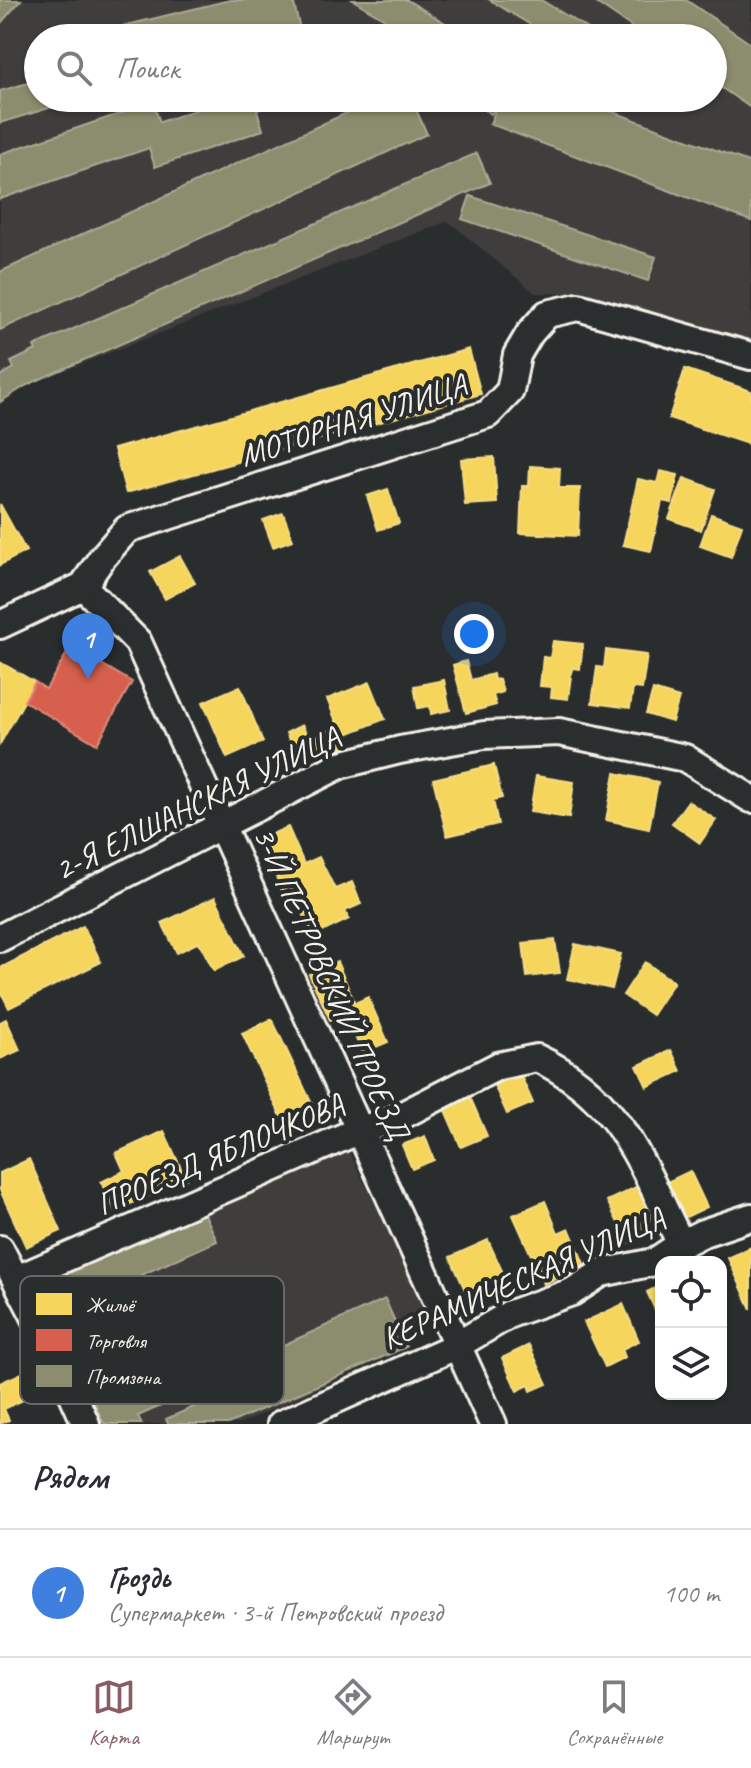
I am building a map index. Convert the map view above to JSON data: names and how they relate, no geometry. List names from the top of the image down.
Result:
{
  "streets": {
    "street": [
      "МОТОРНАЯ УЛИЦА",
      "2-Я ЕЛШАНСКАЯ УЛИЦА",
      "3-Й ПЕТРОВСКИЙ ПРОЕЗД",
      "ПРОЕЗД ЯБЛОЧКОВА",
      "КЕРАМИЧЕСКАЯ УЛИЦА"
    ]
  },
  "crossings": [
    ["МОТОРНАЯ УЛИЦА", "3-Й ПЕТРОВСКИЙ ПРОЕЗД"],
    ["2-Я ЕЛШАНСКАЯ УЛИЦА", "3-Й ПЕТРОВСКИЙ ПРОЕЗД"],
    ["3-Й ПЕТРОВСКИЙ ПРОЕЗД", "ПРОЕЗД ЯБЛОЧКОВА"],
    ["3-Й ПЕТРОВСКИЙ ПРОЕЗД", "КЕРАМИЧЕСКАЯ УЛИЦА"],
    ["ПРОЕЗД ЯБЛОЧКОВА", "КЕРАМИЧЕСКАЯ УЛИЦА"]
  ],
  "legend": ["Жильё", "Торговля", "Промзона"],
  "page": {
    "search": "Поиск",
    "pins": "1",
    "heading": "Рядом",
    "list": [
      {
        "mark": "1",
        "name": "Гроздь",
        "note": "Супермаркет · 3-й Петровский проезд",
        "value": "100 m"
      }
    ],
    "nav": ["Карта", "Маршрут", "Сохранённые"]
  }
}
